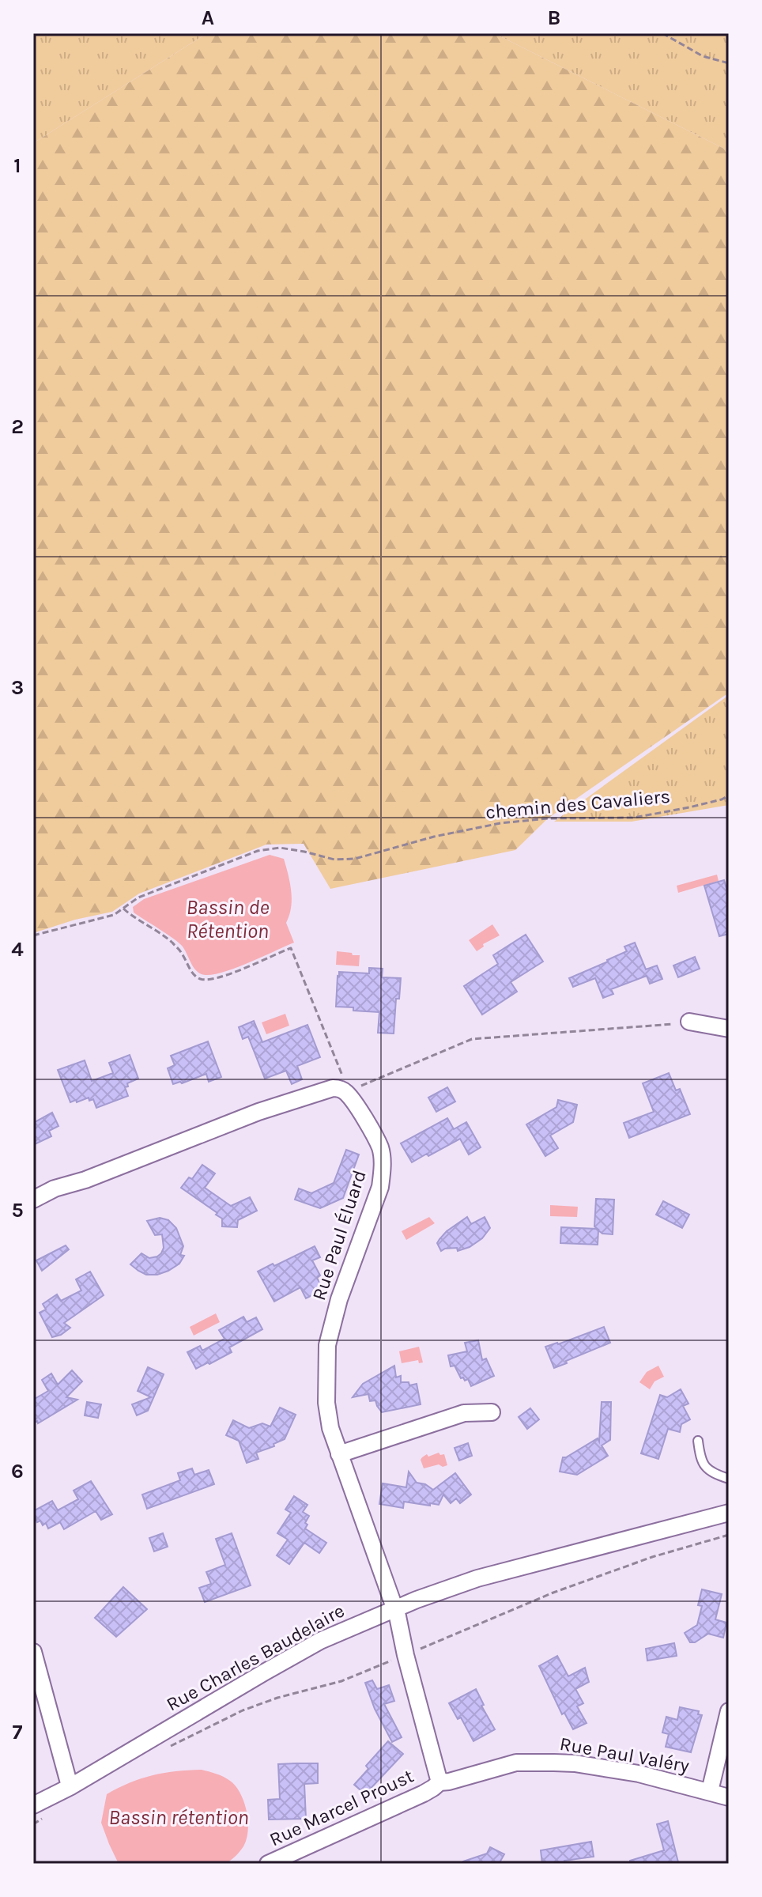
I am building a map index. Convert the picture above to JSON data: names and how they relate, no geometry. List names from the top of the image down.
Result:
{
  "streets": {
    "street": [
      "Rue Paul Éluard",
      "Rue Charles Baudelaire",
      "Rue Paul Valéry",
      "Rue Marcel Proust"
    ],
    "path": ["chemin des Cavaliers"]
  },
  "crossings": [
    ["Rue Paul Éluard", "Rue Charles Baudelaire"],
    ["Rue Paul Éluard", "Rue Marcel Proust"],
    ["Rue Charles Baudelaire", "Rue Marcel Proust"],
    ["Rue Paul Valéry", "Rue Marcel Proust"]
  ],
  "water": ["Bassin de Rétention", "Bassin rétention"],
  "grid": {
    "columns": ["A", "B"],
    "rows": [
      "1",
      "2",
      "3",
      "4",
      "5",
      "6",
      "7"
    ]
  }
}
